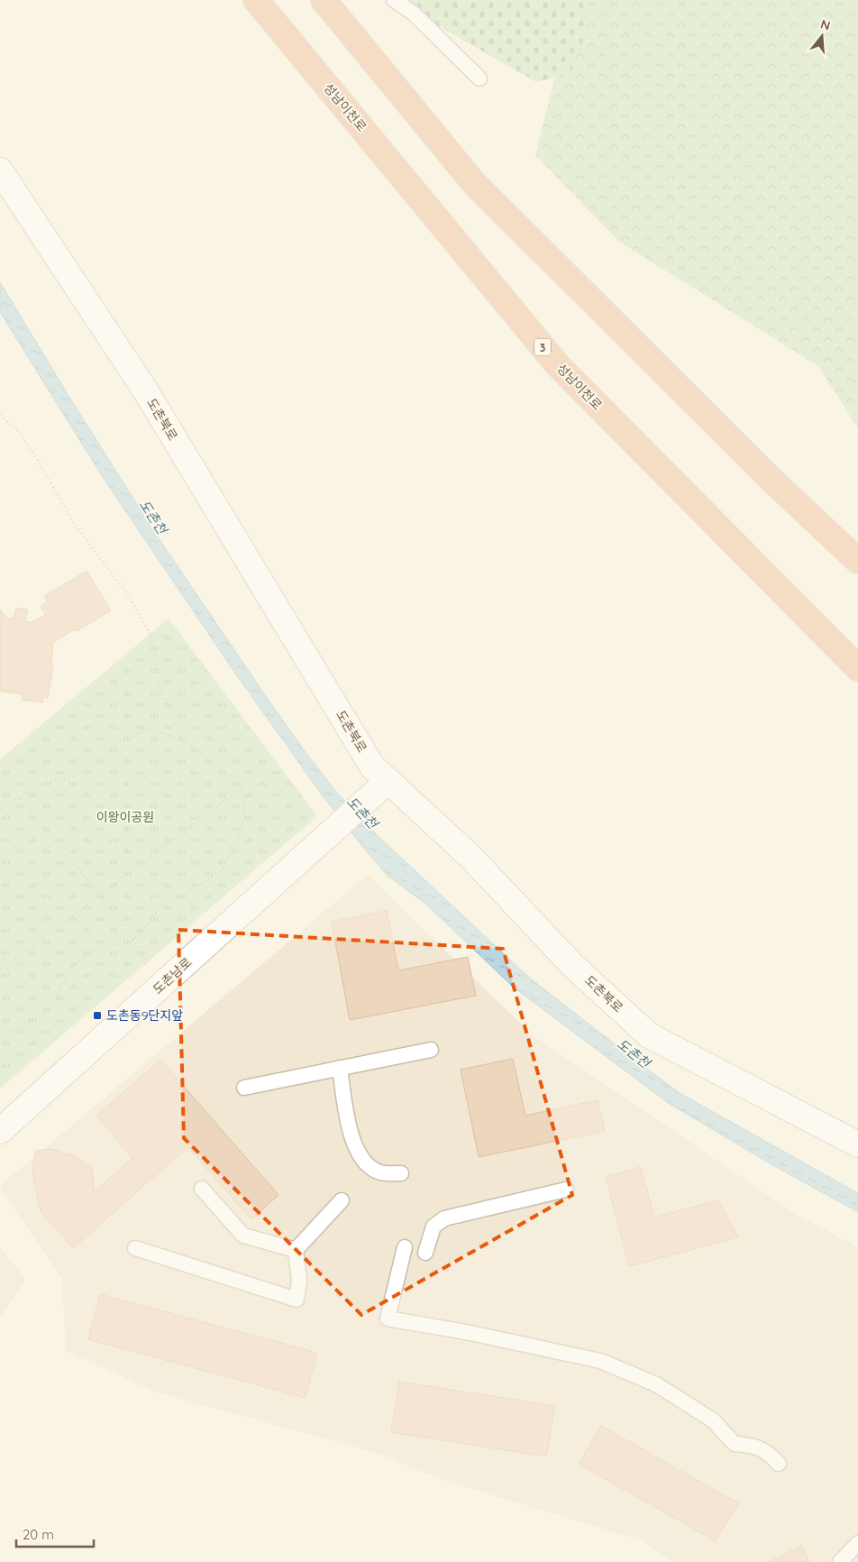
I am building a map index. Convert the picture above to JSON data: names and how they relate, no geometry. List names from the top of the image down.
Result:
{
  "streets": {
    "highway": ["성남이천로", "3"],
    "street": ["도촌북로", "도촌남로"]
  },
  "crossings": [
    ["도촌북로", "도촌남로"]
  ],
  "water": ["도촌천"],
  "parks": ["이왕이공원"],
  "places": {
    "transit": ["도촌동9단지앞"]
  },
  "scale_bar": "20 m",
  "north": "top"
}
